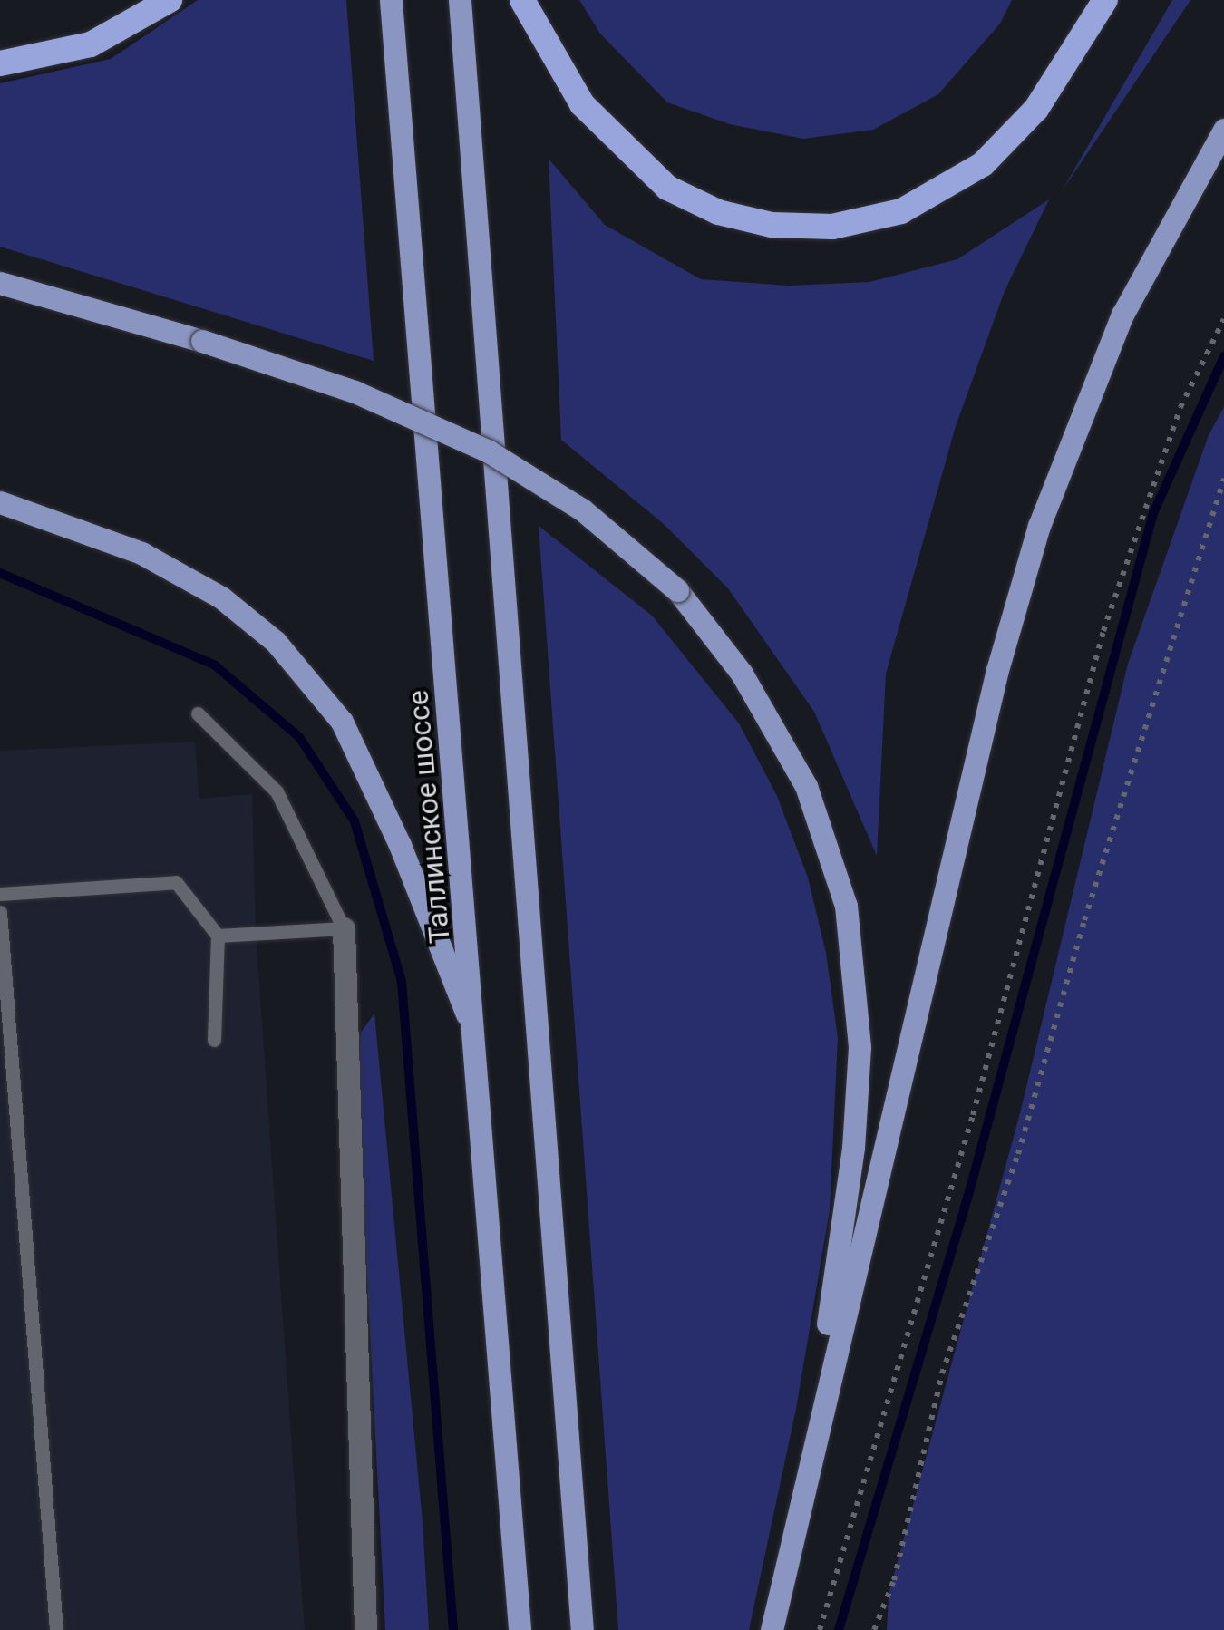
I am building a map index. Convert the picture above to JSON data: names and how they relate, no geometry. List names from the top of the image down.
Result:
{
  "streets": {
    "main road": ["Таллинское шоссе"]
  }
}
